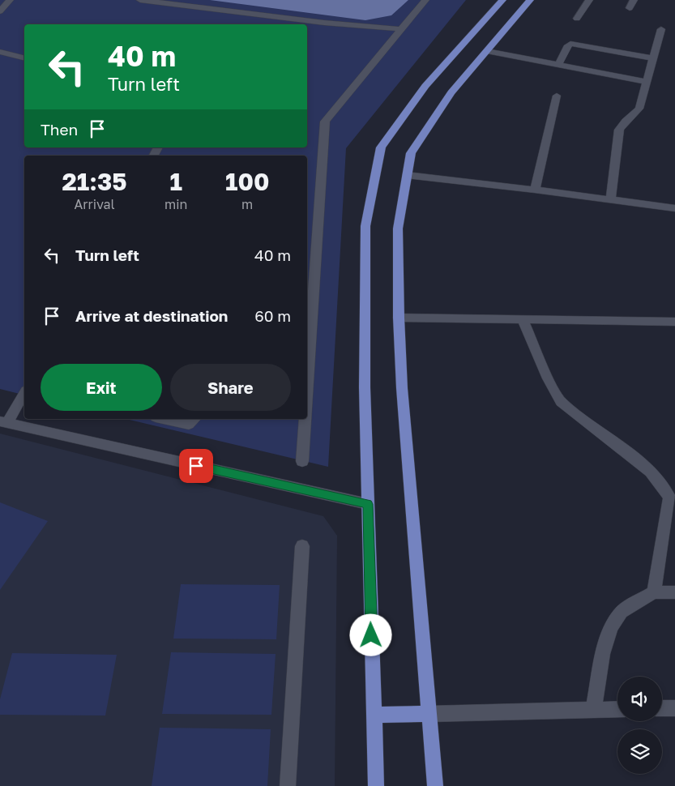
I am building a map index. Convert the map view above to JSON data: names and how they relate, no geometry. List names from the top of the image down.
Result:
{
  "page": {
    "turn": ["40 m", "Turn left"],
    "then": "Then",
    "eta": [
      "21:35",
      "Arrival",
      "1",
      "min",
      "100",
      "m"
    ],
    "list": [
      {
        "name": "Turn left",
        "value": "40 m"
      },
      {
        "name": "Arrive at destination",
        "value": "60 m"
      }
    ],
    "buttons": ["Exit", "Share"]
  }
}
